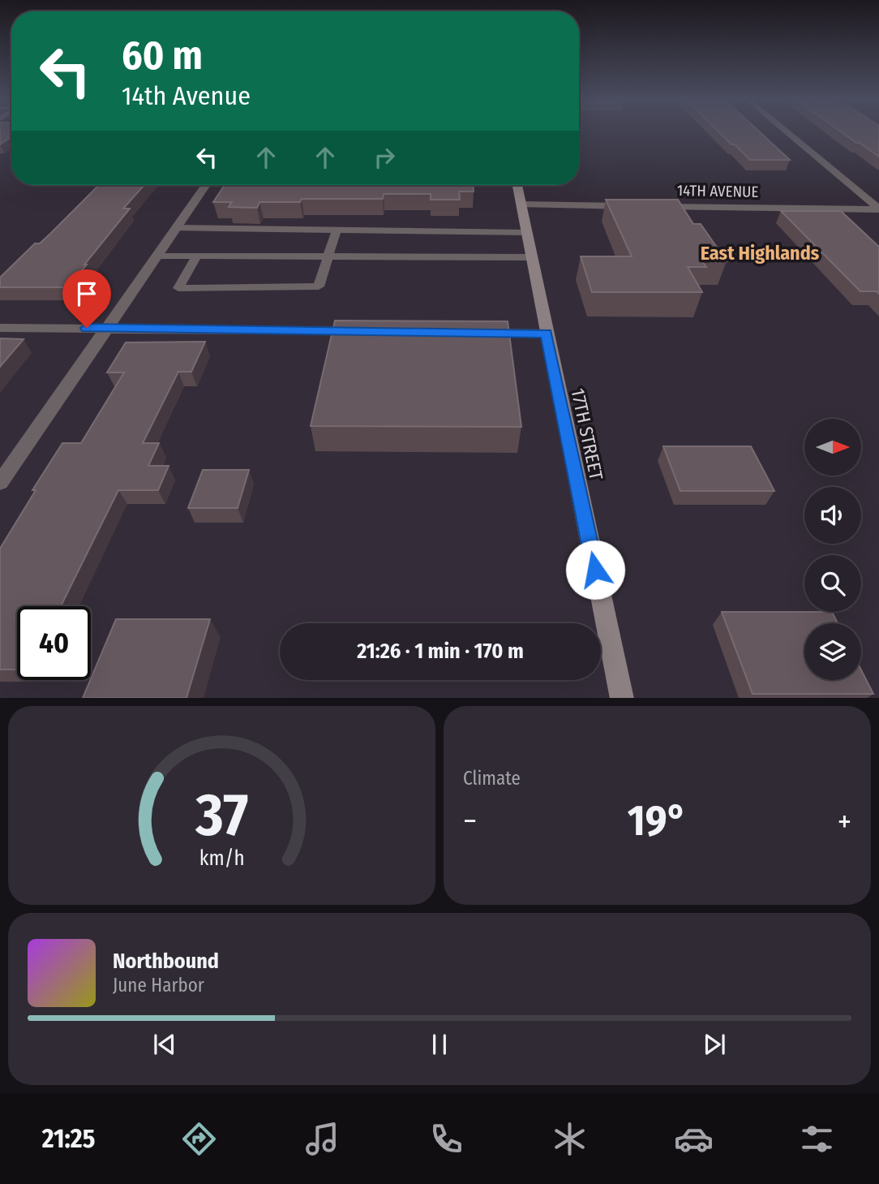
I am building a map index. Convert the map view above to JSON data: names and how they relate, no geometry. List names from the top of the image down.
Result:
{
  "streets": {
    "street": ["14TH AVENUE", "17TH STREET"]
  },
  "districts": ["East Highlands"],
  "north": "right",
  "page": {
    "turn": ["60 m", "14th Avenue"],
    "limit": "40",
    "trip": "21:26 · 1 min · 170 m",
    "tile": "Climate",
    "heat": ["−", "19°", "+"],
    "song": ["Northbound", "June Harbor"],
    "tabs": "21:25",
    "gauge": ["37", "km/h"]
  }
}
